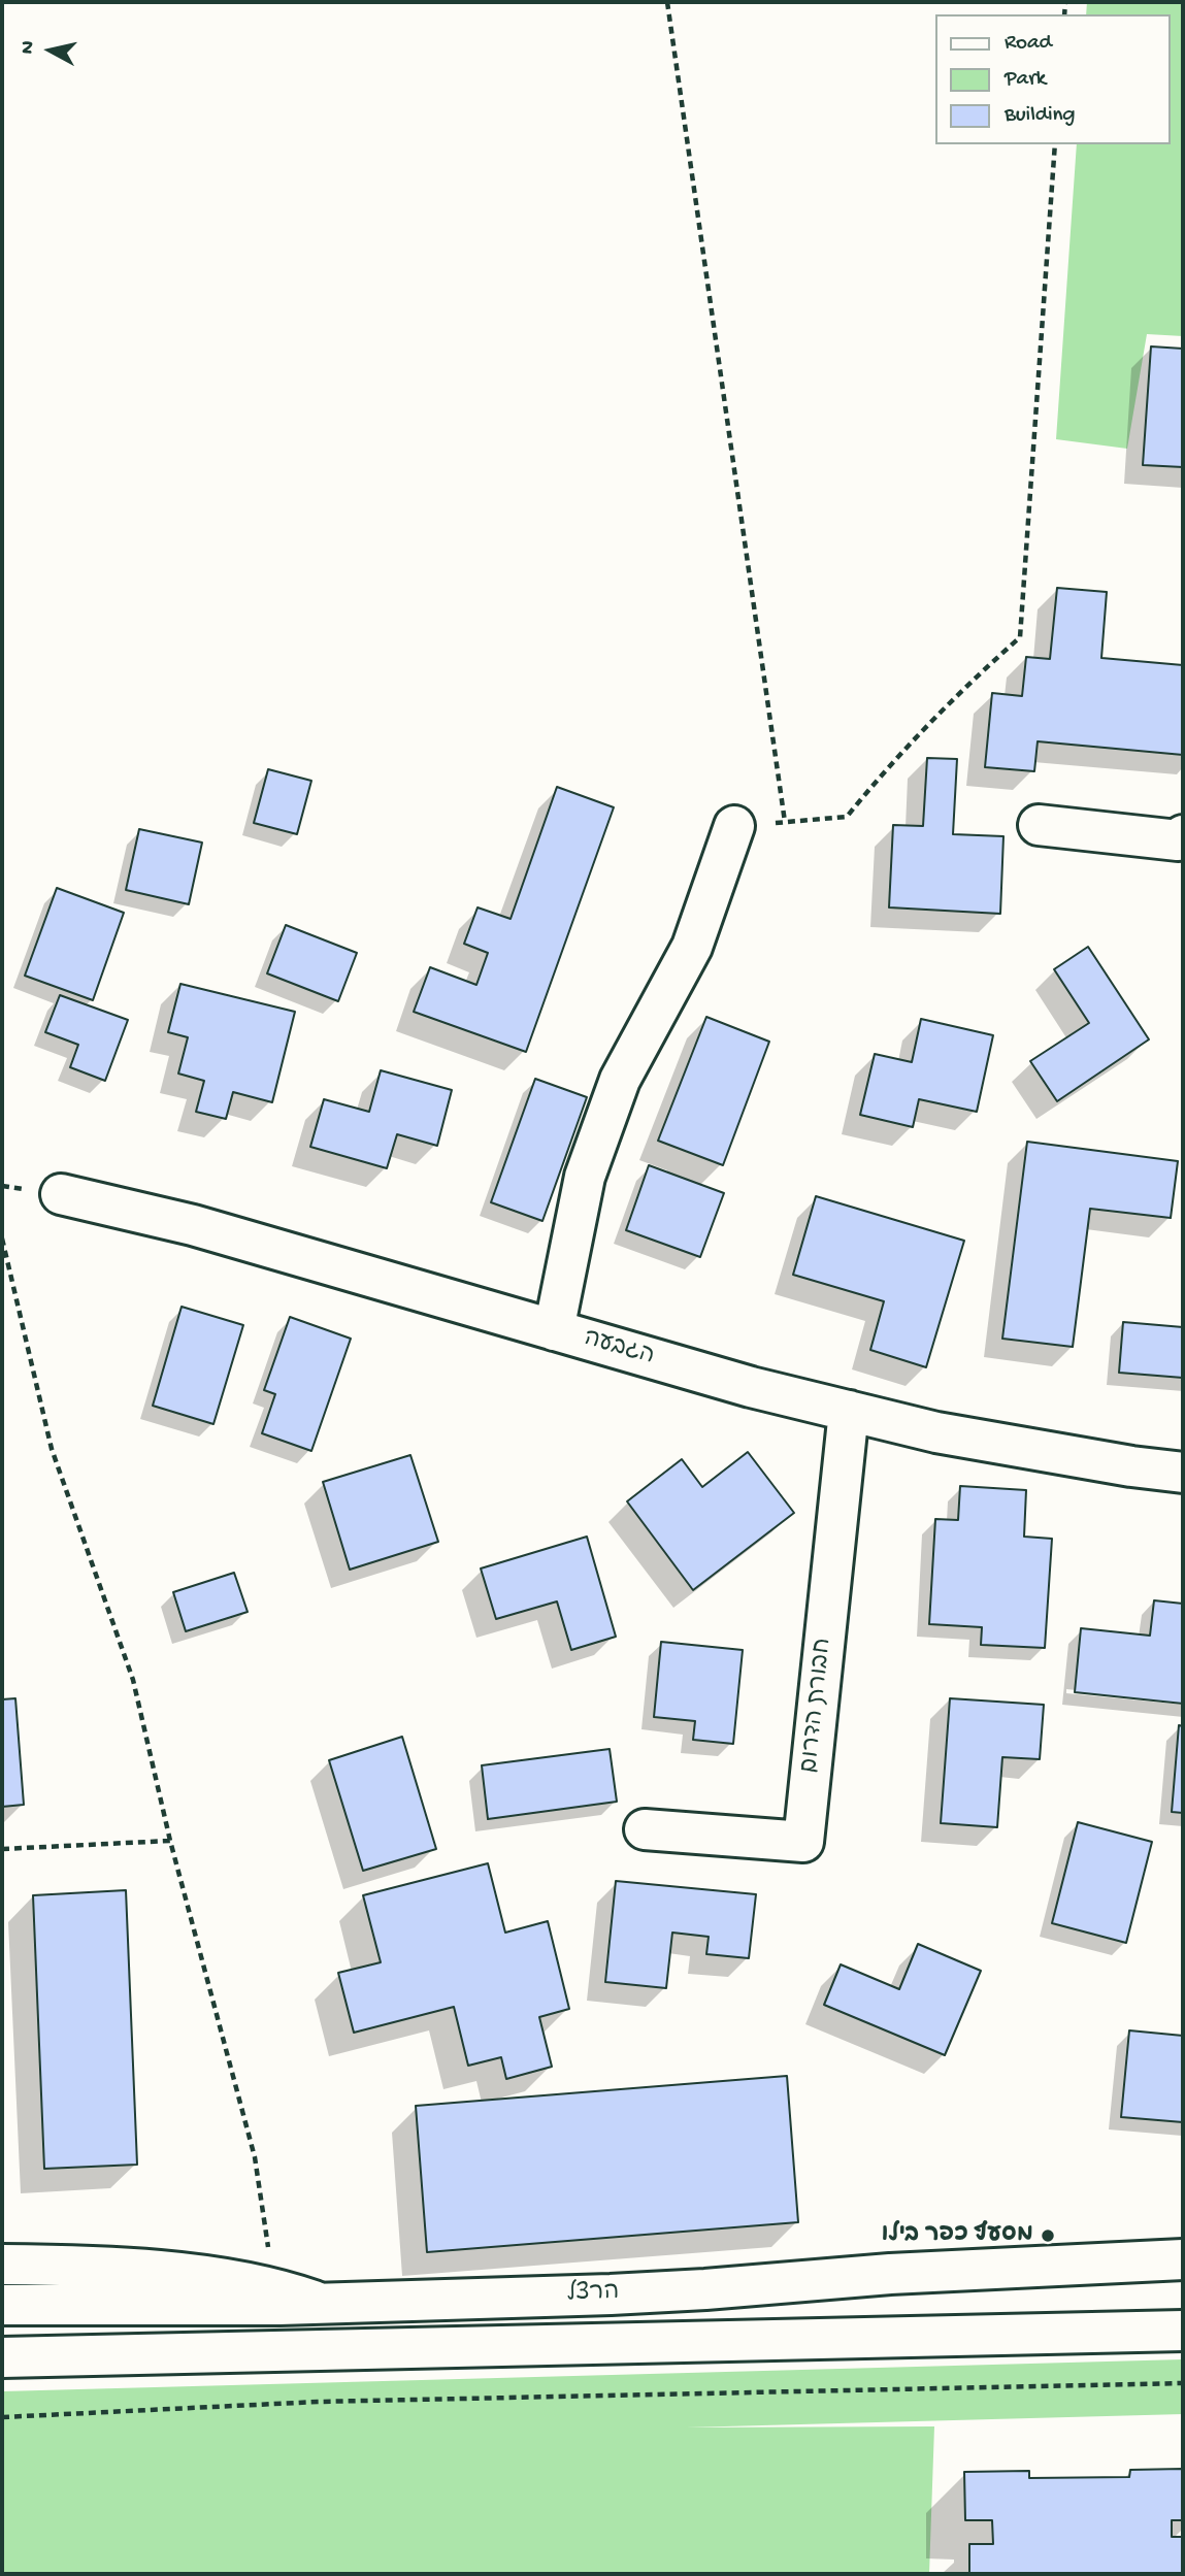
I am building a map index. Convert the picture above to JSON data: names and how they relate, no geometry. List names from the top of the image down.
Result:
{
  "streets": {
    "main road": ["הגבעה", "חבורת הדרום", "הרצל"]
  },
  "crossings": [
    ["הגבעה", "חבורת הדרום"]
  ],
  "places": ["מסעף כפר בילו"],
  "legend": ["Road", "Park", "Building"],
  "north": "left"
}
